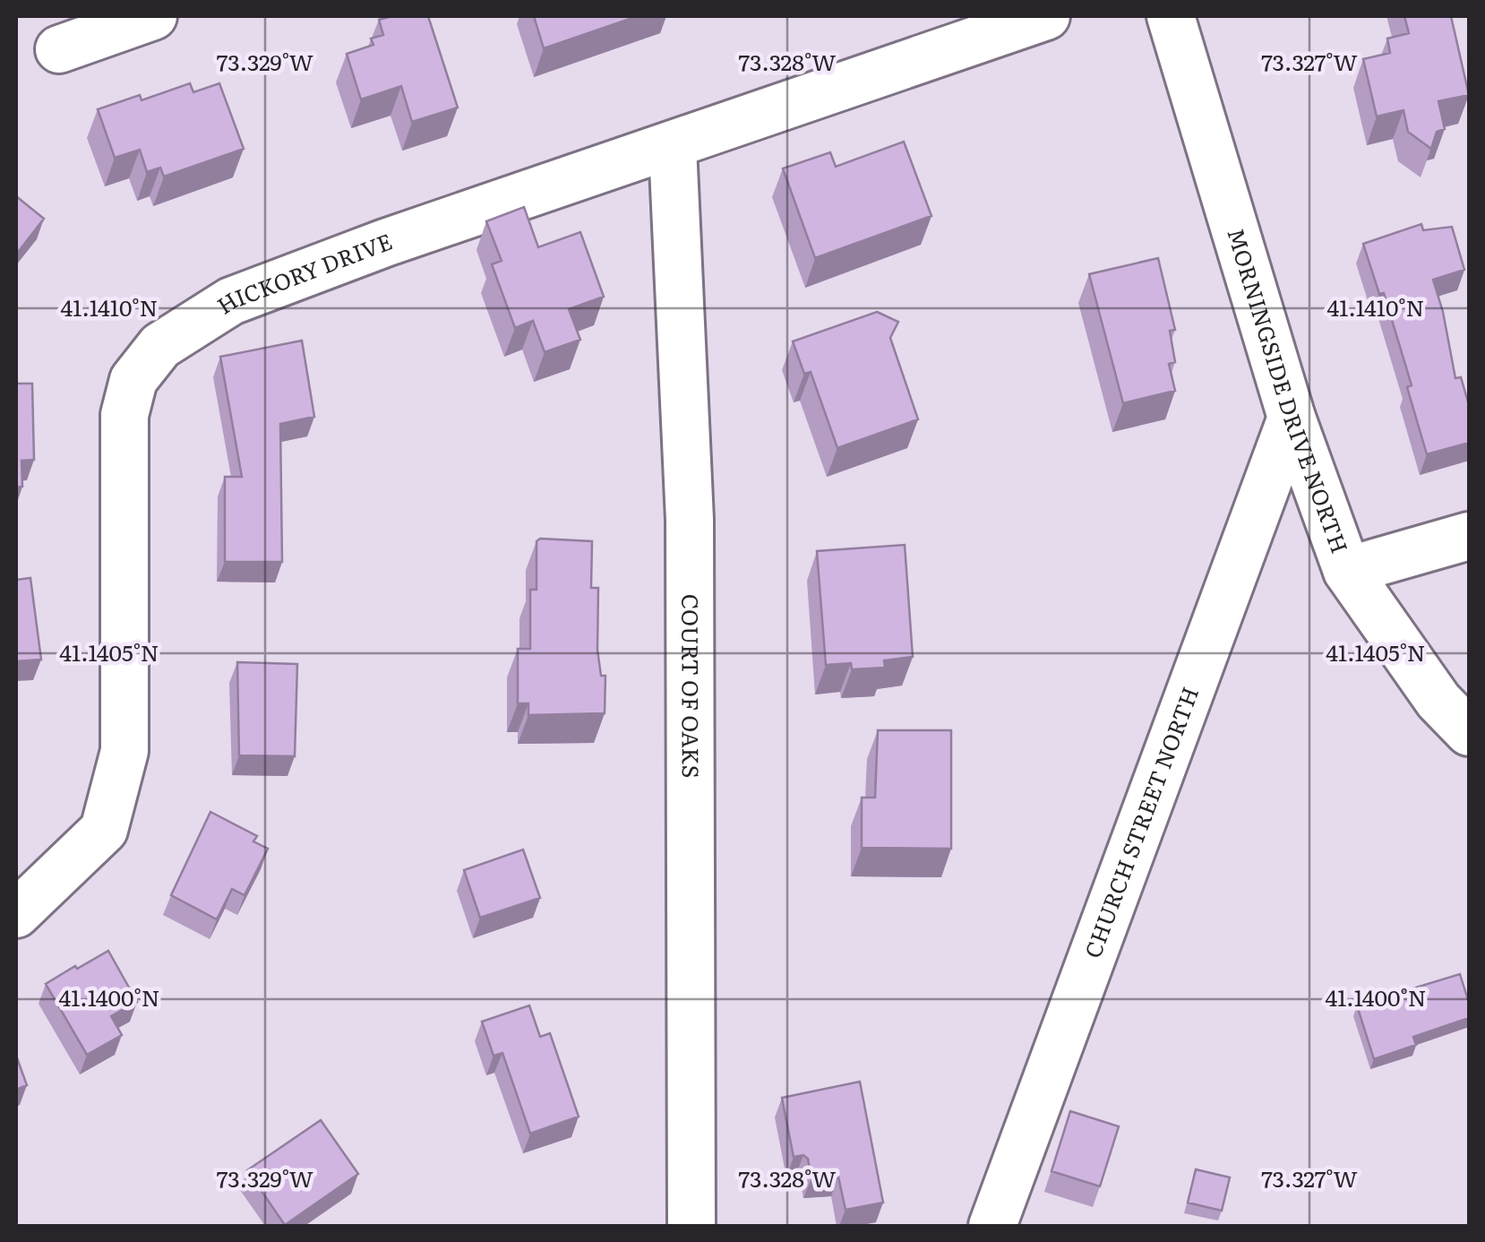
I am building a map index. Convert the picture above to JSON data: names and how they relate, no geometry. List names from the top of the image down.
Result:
{
  "streets": {
    "street": [
      "HICKORY DRIVE",
      "MORNINGSIDE DRIVE NORTH",
      "COURT OF OAKS",
      "CHURCH STREET NORTH"
    ]
  },
  "crossings": [
    ["HICKORY DRIVE", "COURT OF OAKS"],
    ["MORNINGSIDE DRIVE NORTH", "CHURCH STREET NORTH"]
  ],
  "coordinates": [
    "73.329°W",
    "73.328°W",
    "73.327°W",
    "41.1410°N",
    "41.1405°N",
    "41.1400°N"
  ]
}
